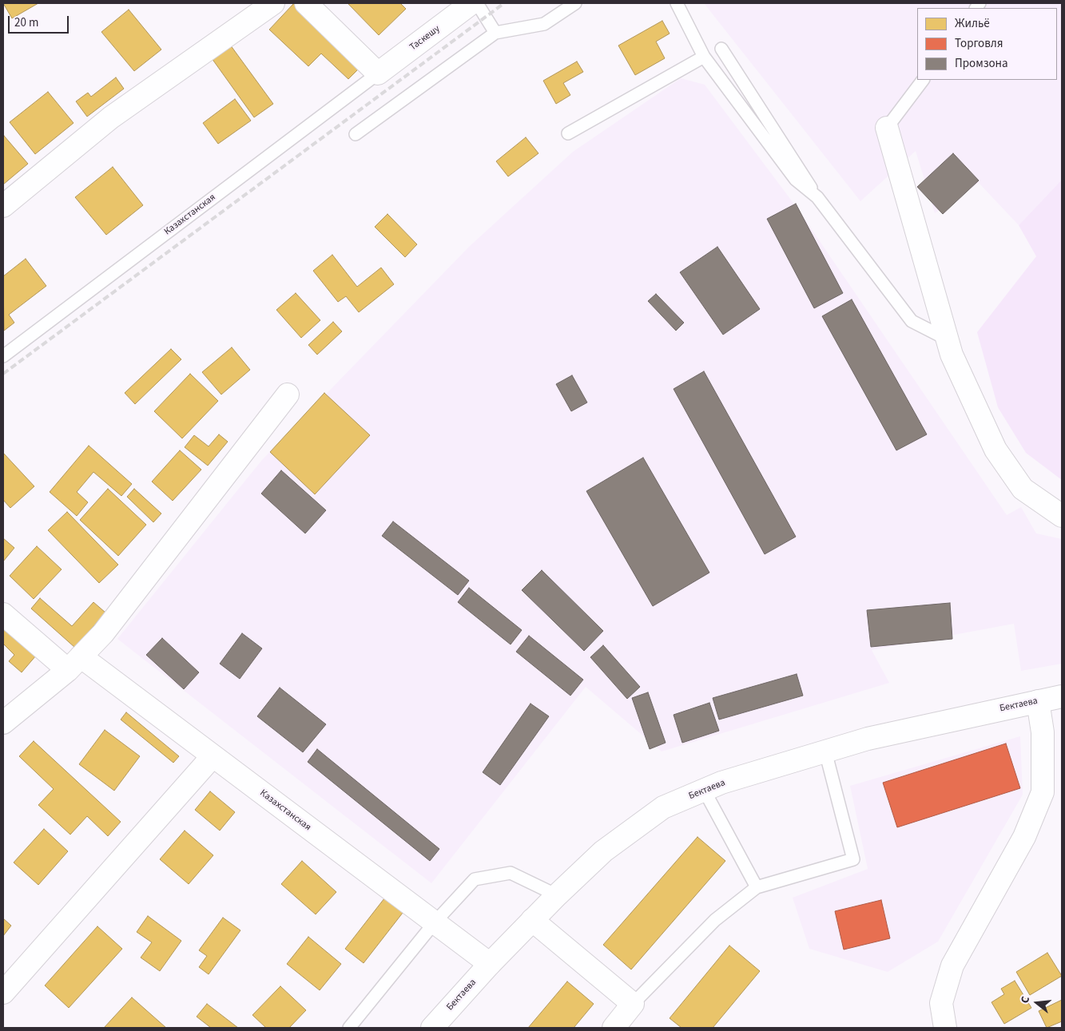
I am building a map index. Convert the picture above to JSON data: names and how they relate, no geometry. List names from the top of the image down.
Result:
{
  "streets": {
    "street": ["Таскешу", "Казахстанская", "Бектаева"]
  },
  "crossings": [
    ["Таскешу", "Казахстанская"],
    ["Казахстанская", "Бектаева"]
  ],
  "legend": ["Жильё", "Торговля", "Промзона"],
  "scale_bar": "20 m",
  "north": "left"
}
